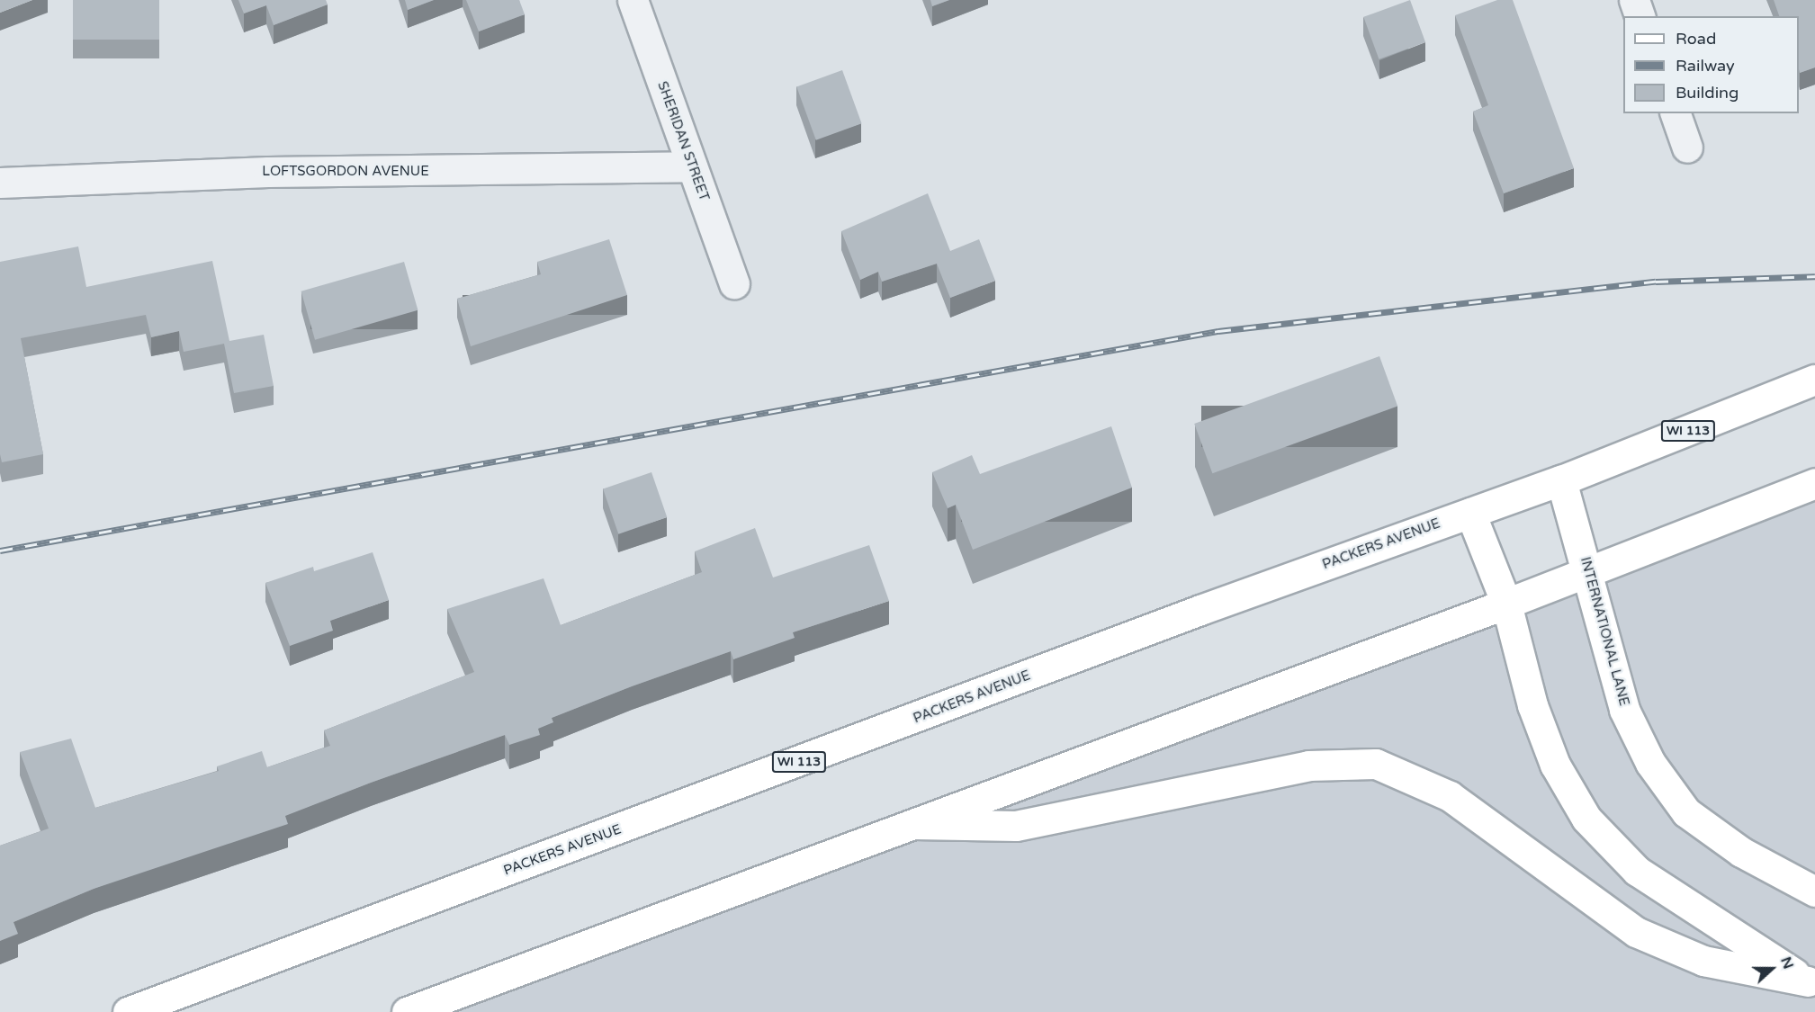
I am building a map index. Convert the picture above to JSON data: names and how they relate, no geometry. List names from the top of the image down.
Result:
{
  "streets": {
    "main road": ["WI 113", "PACKERS AVENUE", "INTERNATIONAL LANE"],
    "street": ["SHERIDAN STREET", "LOFTSGORDON AVENUE"]
  },
  "crossings": [
    ["SHERIDAN STREET", "LOFTSGORDON AVENUE"],
    ["PACKERS AVENUE", "INTERNATIONAL LANE"]
  ],
  "legend": ["Road", "Railway", "Building"],
  "north": "right"
}
